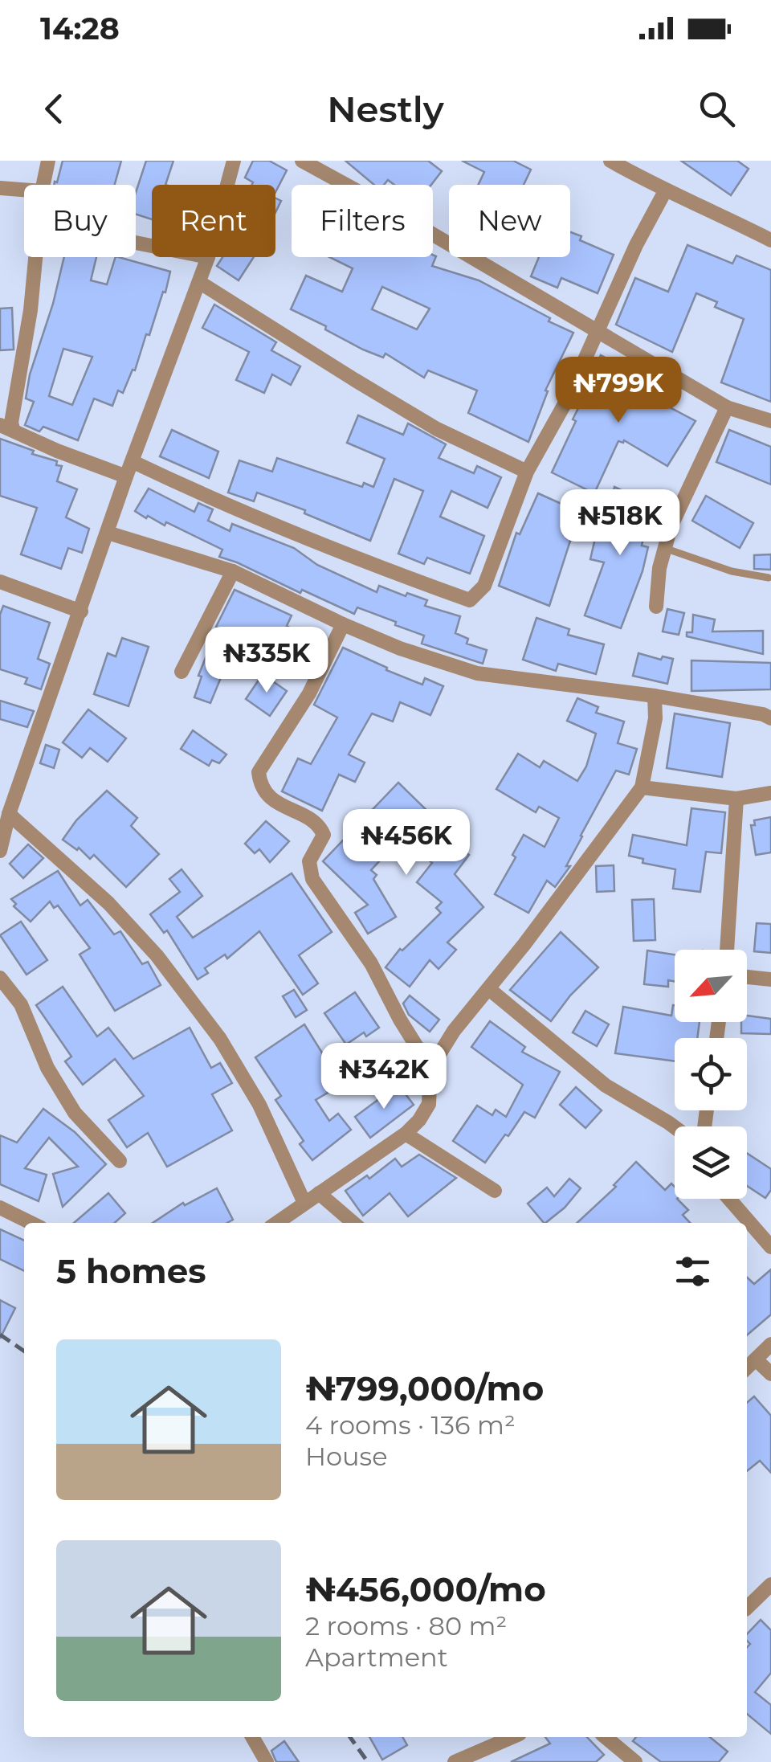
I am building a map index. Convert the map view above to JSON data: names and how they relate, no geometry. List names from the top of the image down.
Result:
{
  "north": "bottom left",
  "page": {
    "status": "14:28",
    "header": "Nestly",
    "chip": [
      "Buy",
      "Rent",
      "Filters",
      "New"
    ],
    "price": [
      "₦799K",
      "₦518K",
      "₦335K",
      "₦456K",
      "₦342K"
    ],
    "heading": "5 homes",
    "list": [
      {
        "name": "₦799,000/mo",
        "note": "4 rooms · 136 m² · House"
      },
      {
        "name": "₦456,000/mo",
        "note": "2 rooms · 80 m² · Apartment"
      }
    ]
  }
}
